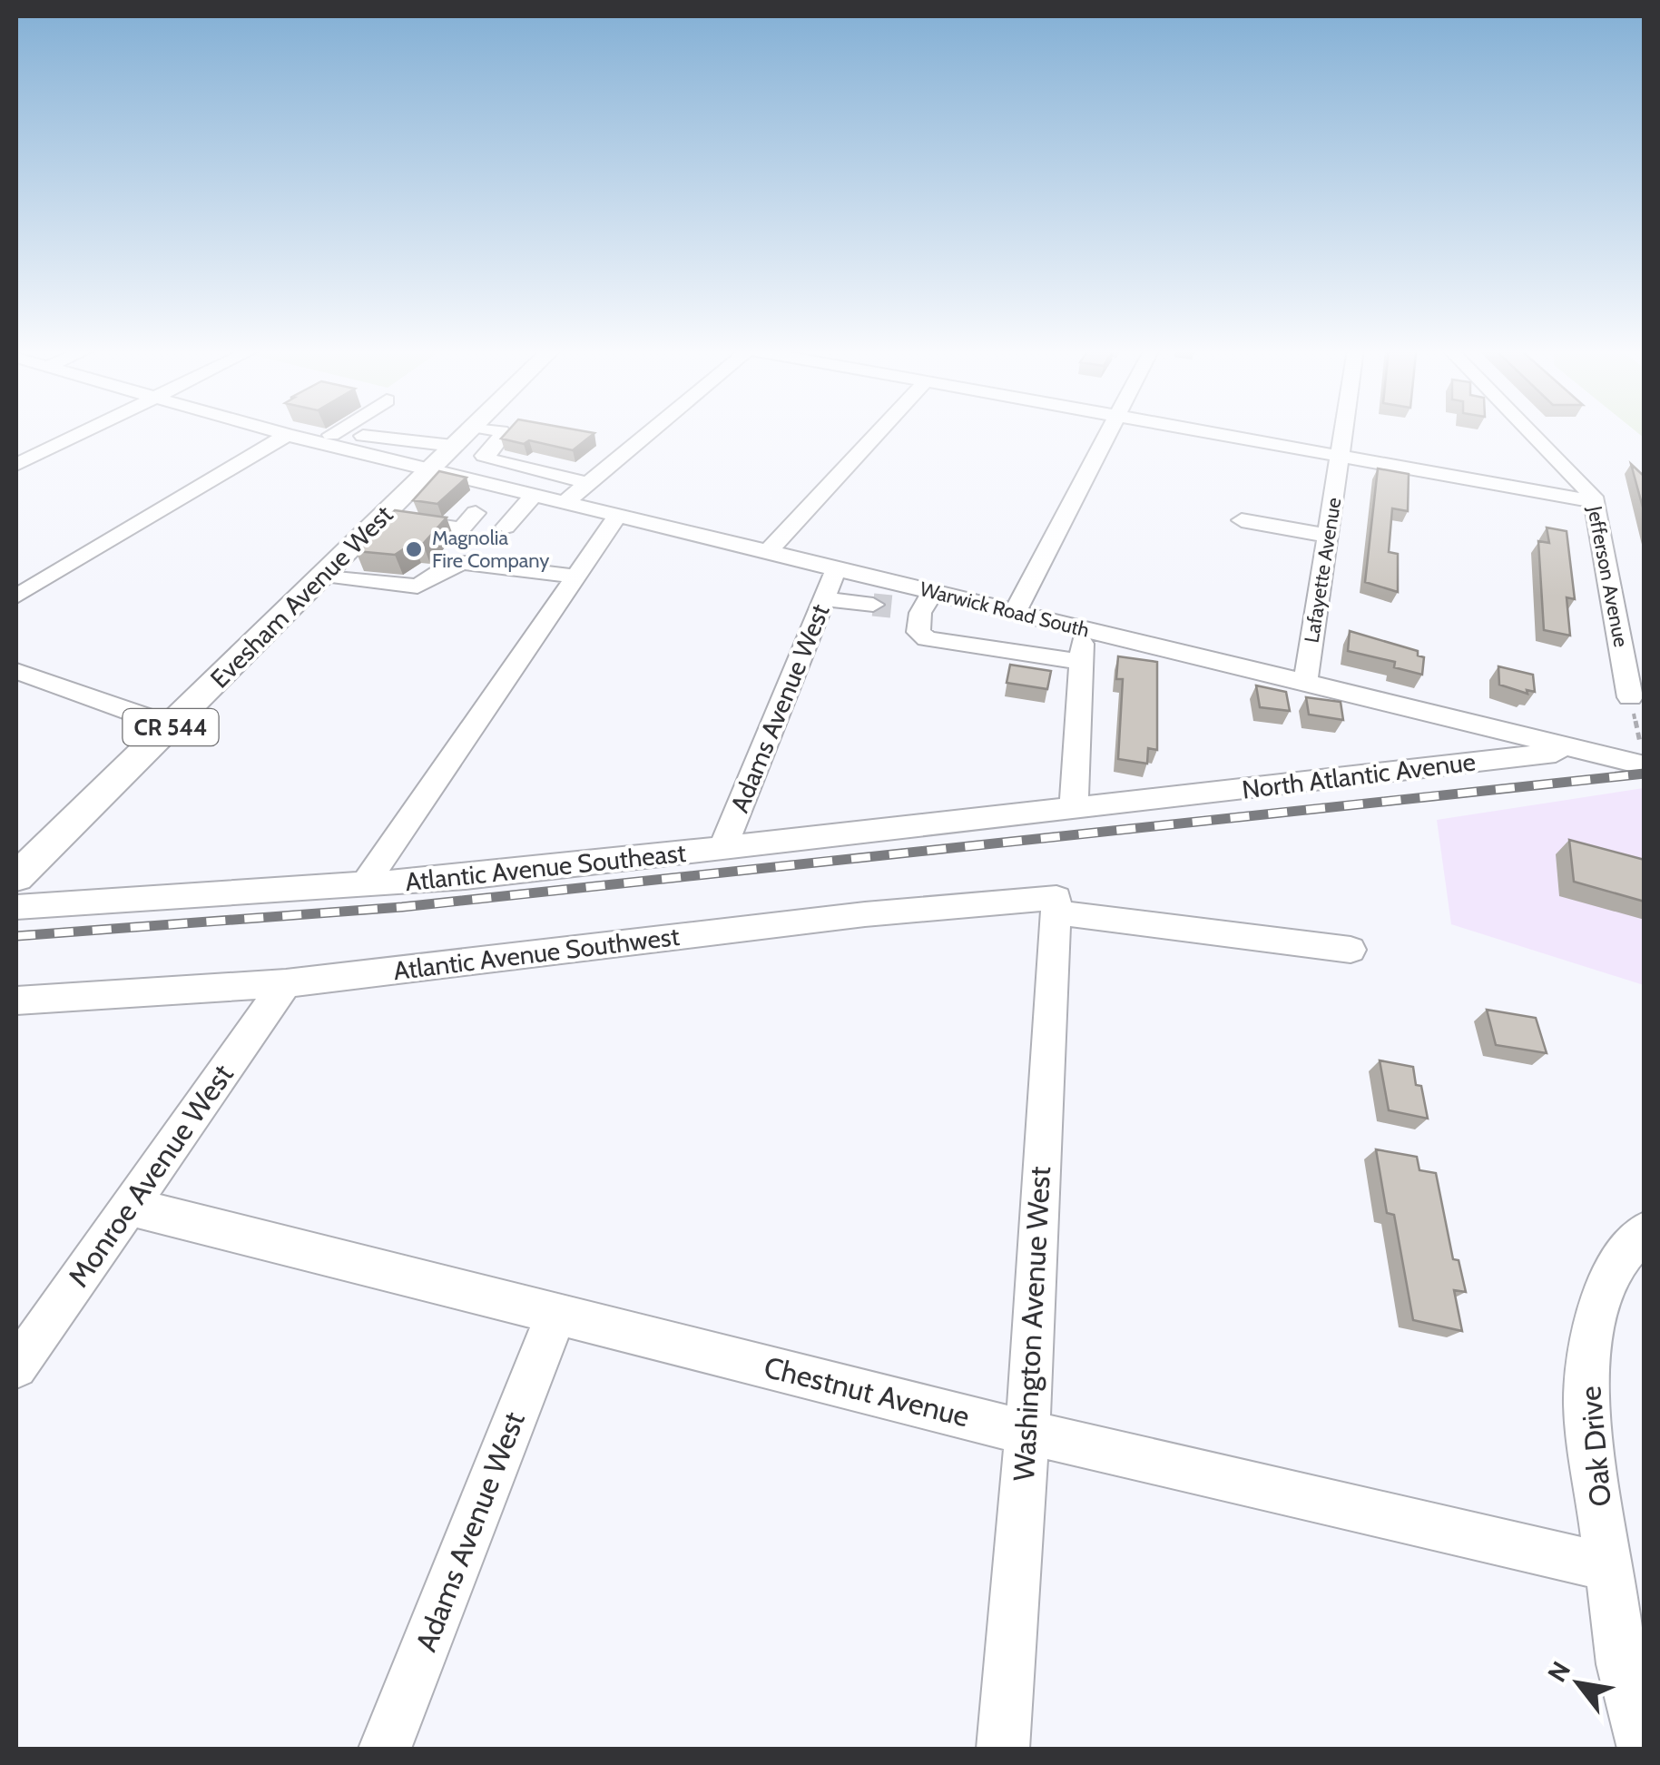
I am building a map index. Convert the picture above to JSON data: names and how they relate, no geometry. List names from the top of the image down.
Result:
{
  "streets": {
    "main road": ["Evesham Avenue West", "CR 544"],
    "street": [
      "Lafayette Avenue",
      "Jefferson Avenue",
      "Warwick Road South",
      "Adams Avenue West",
      "North Atlantic Avenue",
      "Atlantic Avenue Southeast",
      "Atlantic Avenue Southwest",
      "Monroe Avenue West",
      "Washington Avenue West",
      "Chestnut Avenue",
      "Oak Drive"
    ]
  },
  "crossings": [
    ["Lafayette Avenue", "Warwick Road South"],
    ["Evesham Avenue West", "Warwick Road South"],
    ["Evesham Avenue West", "CR 544"],
    ["Warwick Road South", "Adams Avenue West"],
    ["Warwick Road South", "CR 544"],
    ["Warwick Road South", "North Atlantic Avenue"],
    ["Adams Avenue West", "Atlantic Avenue Southeast"],
    ["Adams Avenue West", "Chestnut Avenue"],
    ["North Atlantic Avenue", "Atlantic Avenue Southeast"],
    ["Atlantic Avenue Southwest", "Monroe Avenue West"],
    ["Atlantic Avenue Southwest", "Washington Avenue West"],
    ["Monroe Avenue West", "Chestnut Avenue"],
    ["Washington Avenue West", "Chestnut Avenue"],
    ["Chestnut Avenue", "Oak Drive"]
  ],
  "places": ["Magnolia Fire Company"],
  "north": "top left"
}
